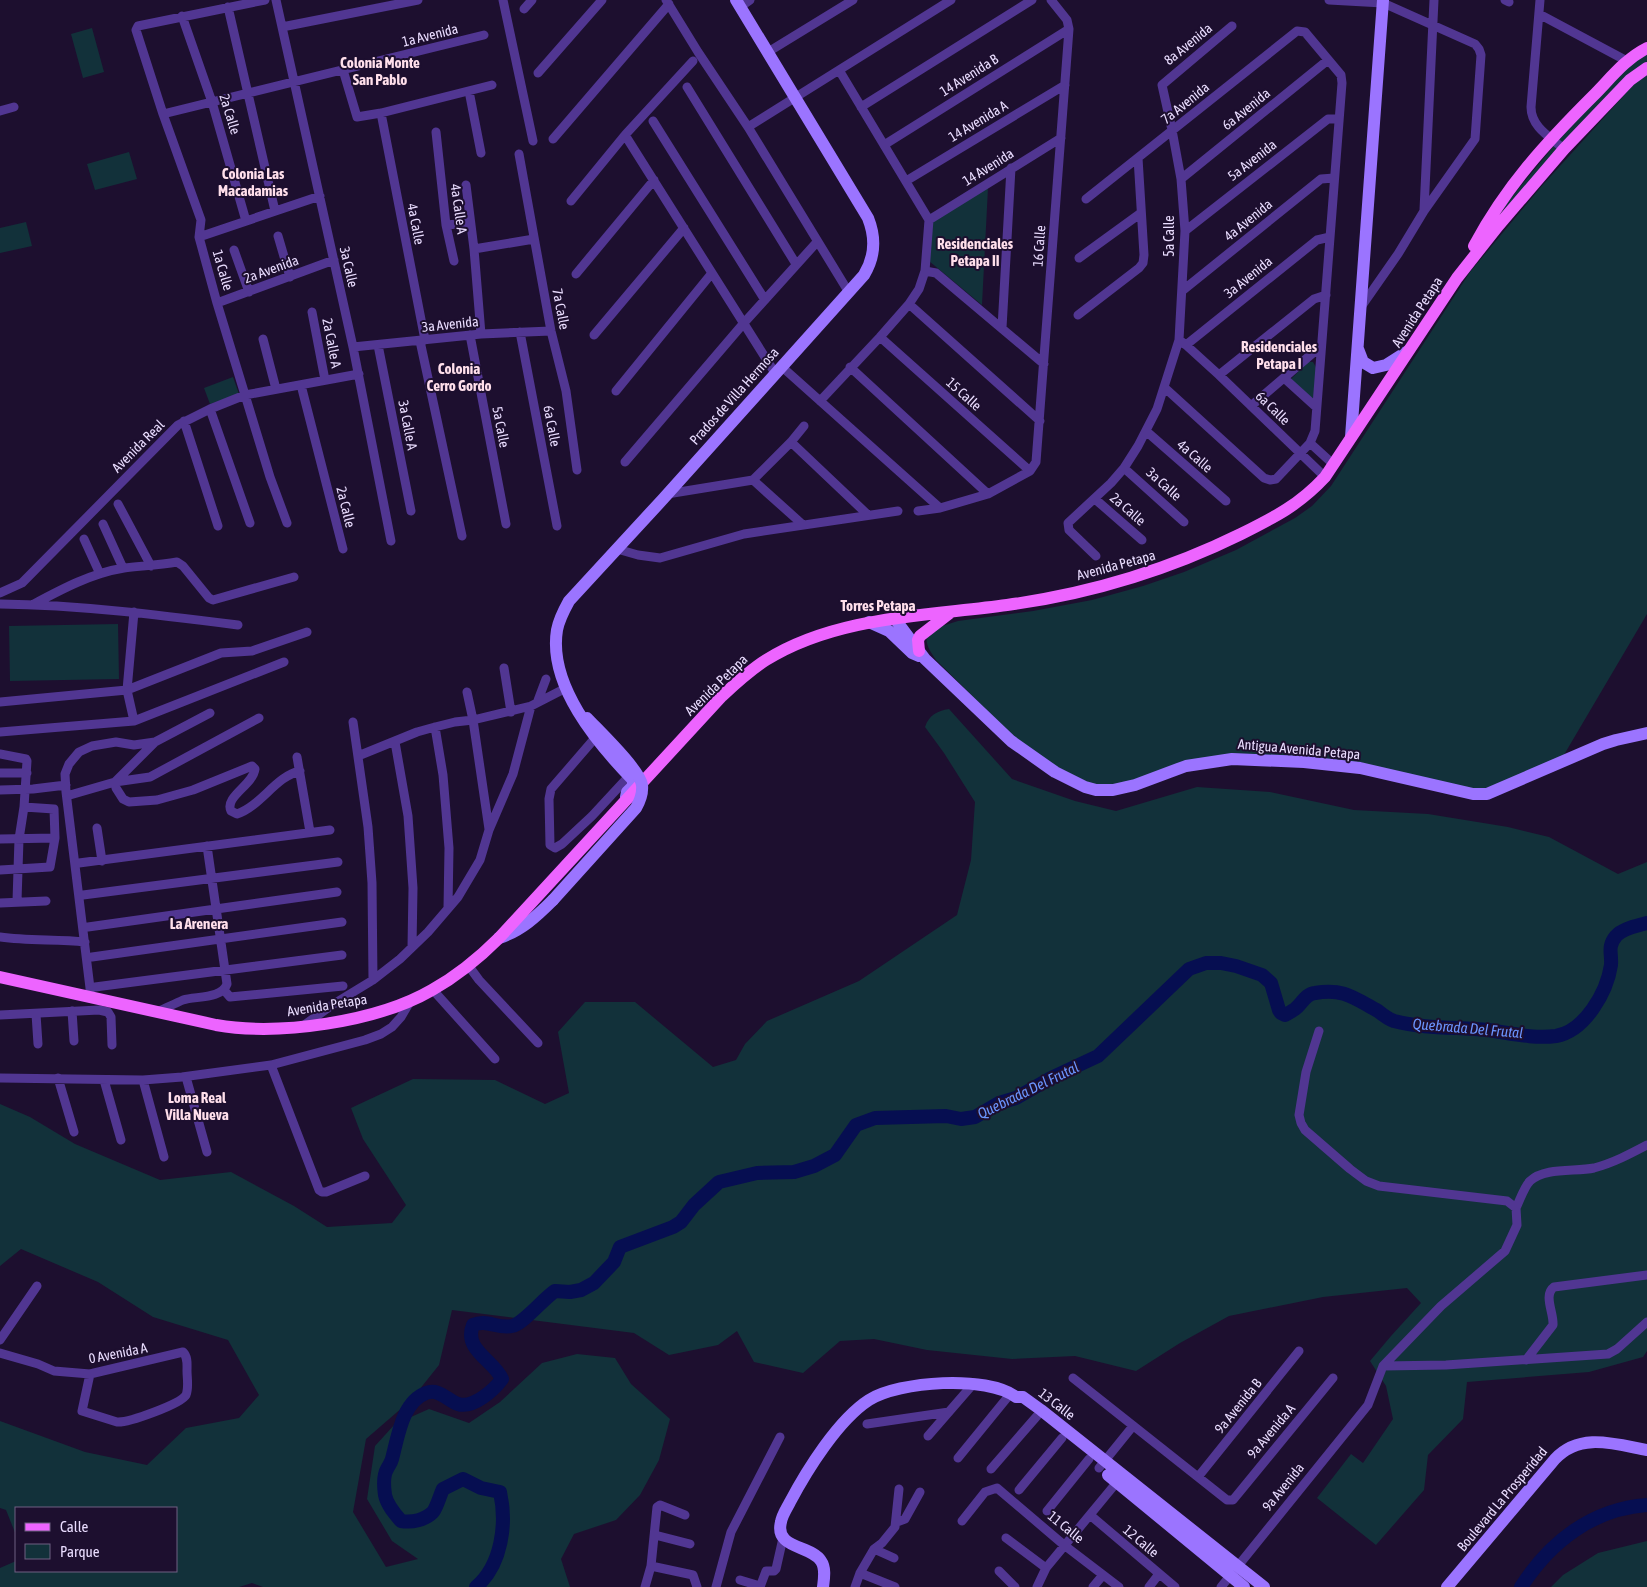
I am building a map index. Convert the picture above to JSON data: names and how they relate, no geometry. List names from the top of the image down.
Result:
{
  "streets": {
    "main road": [
      "Avenida Petapa",
      "Prados de Villa Hermosa",
      "Antigua Avenida Petapa",
      "13 Calle",
      "Boulevard La Prosperidad"
    ],
    "street": [
      "1a Avenida",
      "8a Avenida",
      "14 Avenida B",
      "7a Avenida",
      "6a Avenida",
      "2a Calle",
      "14 Avenida A",
      "5a Avenida",
      "14 Avenida",
      "4a Calle A",
      "4a Avenida",
      "4a Calle",
      "5a Calle",
      "16 Calle",
      "3a Calle",
      "2a Avenida",
      "1a Calle",
      "3a Avenida",
      "7a Calle",
      "2a Calle A",
      "15 Calle",
      "6a Calle",
      "3a Calle A",
      "Avenida Real",
      "0 Avenida A",
      "9a Avenida B",
      "9a Avenida A",
      "9a Avenida",
      "11 Calle",
      "12 Calle"
    ]
  },
  "crossings": [
    ["1a Avenida", "3a Calle"],
    ["8a Avenida", "5a Calle"],
    ["14 Avenida B", "16 Calle"],
    ["7a Avenida", "6a Avenida"],
    ["7a Avenida", "5a Calle"],
    ["6a Avenida", "5a Calle"],
    ["2a Calle", "5a Calle"],
    ["2a Calle", "1a Calle"],
    ["2a Calle", "Avenida Real"],
    ["14 Avenida A", "16 Calle"],
    ["5a Avenida", "5a Calle"],
    ["14 Avenida", "16 Calle"],
    ["4a Avenida", "5a Calle"],
    ["4a Calle", "5a Calle"],
    ["4a Calle", "3a Avenida"],
    ["5a Calle", "3a Calle"],
    ["5a Calle", "3a Avenida"],
    ["5a Calle", "6a Calle"],
    ["16 Calle", "15 Calle"],
    ["3a Calle", "2a Avenida"],
    ["3a Calle", "3a Avenida"],
    ["3a Calle", "Avenida Real"],
    ["2a Avenida", "1a Calle"],
    ["1a Calle", "Avenida Real"],
    ["3a Avenida", "7a Calle"],
    ["3a Avenida", "6a Calle"],
    ["3a Avenida", "3a Calle A"],
    ["Avenida Petapa", "6a Calle"],
    ["Avenida Petapa", "Antigua Avenida Petapa"],
    ["2a Calle A", "Avenida Real"],
    ["13 Calle", "9a Avenida"],
    ["9a Avenida B", "9a Avenida A"]
  ],
  "districts": [
    "Colonia Monte San Pablo",
    "Colonia Las Macadamias",
    "Residenciales Petapa II",
    "Residenciales Petapa I",
    "Colonia Cerro Gordo",
    "Torres Petapa",
    "La Arenera",
    "Loma Real Villa Nueva"
  ],
  "water": ["Quebrada Del Frutal"],
  "legend": ["Calle", "Parque"]
}
